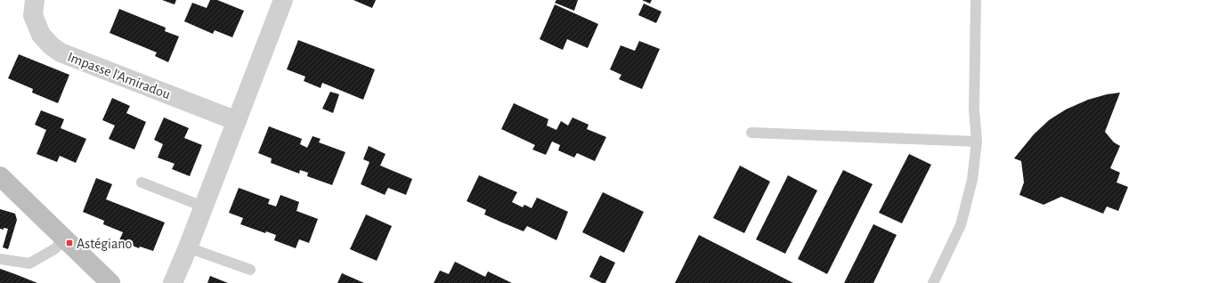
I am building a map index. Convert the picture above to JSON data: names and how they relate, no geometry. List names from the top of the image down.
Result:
{
  "streets": {
    "street": ["Impasse l'Amiradou"]
  },
  "places": {
    "transit": ["Astégiano"]
  }
}
